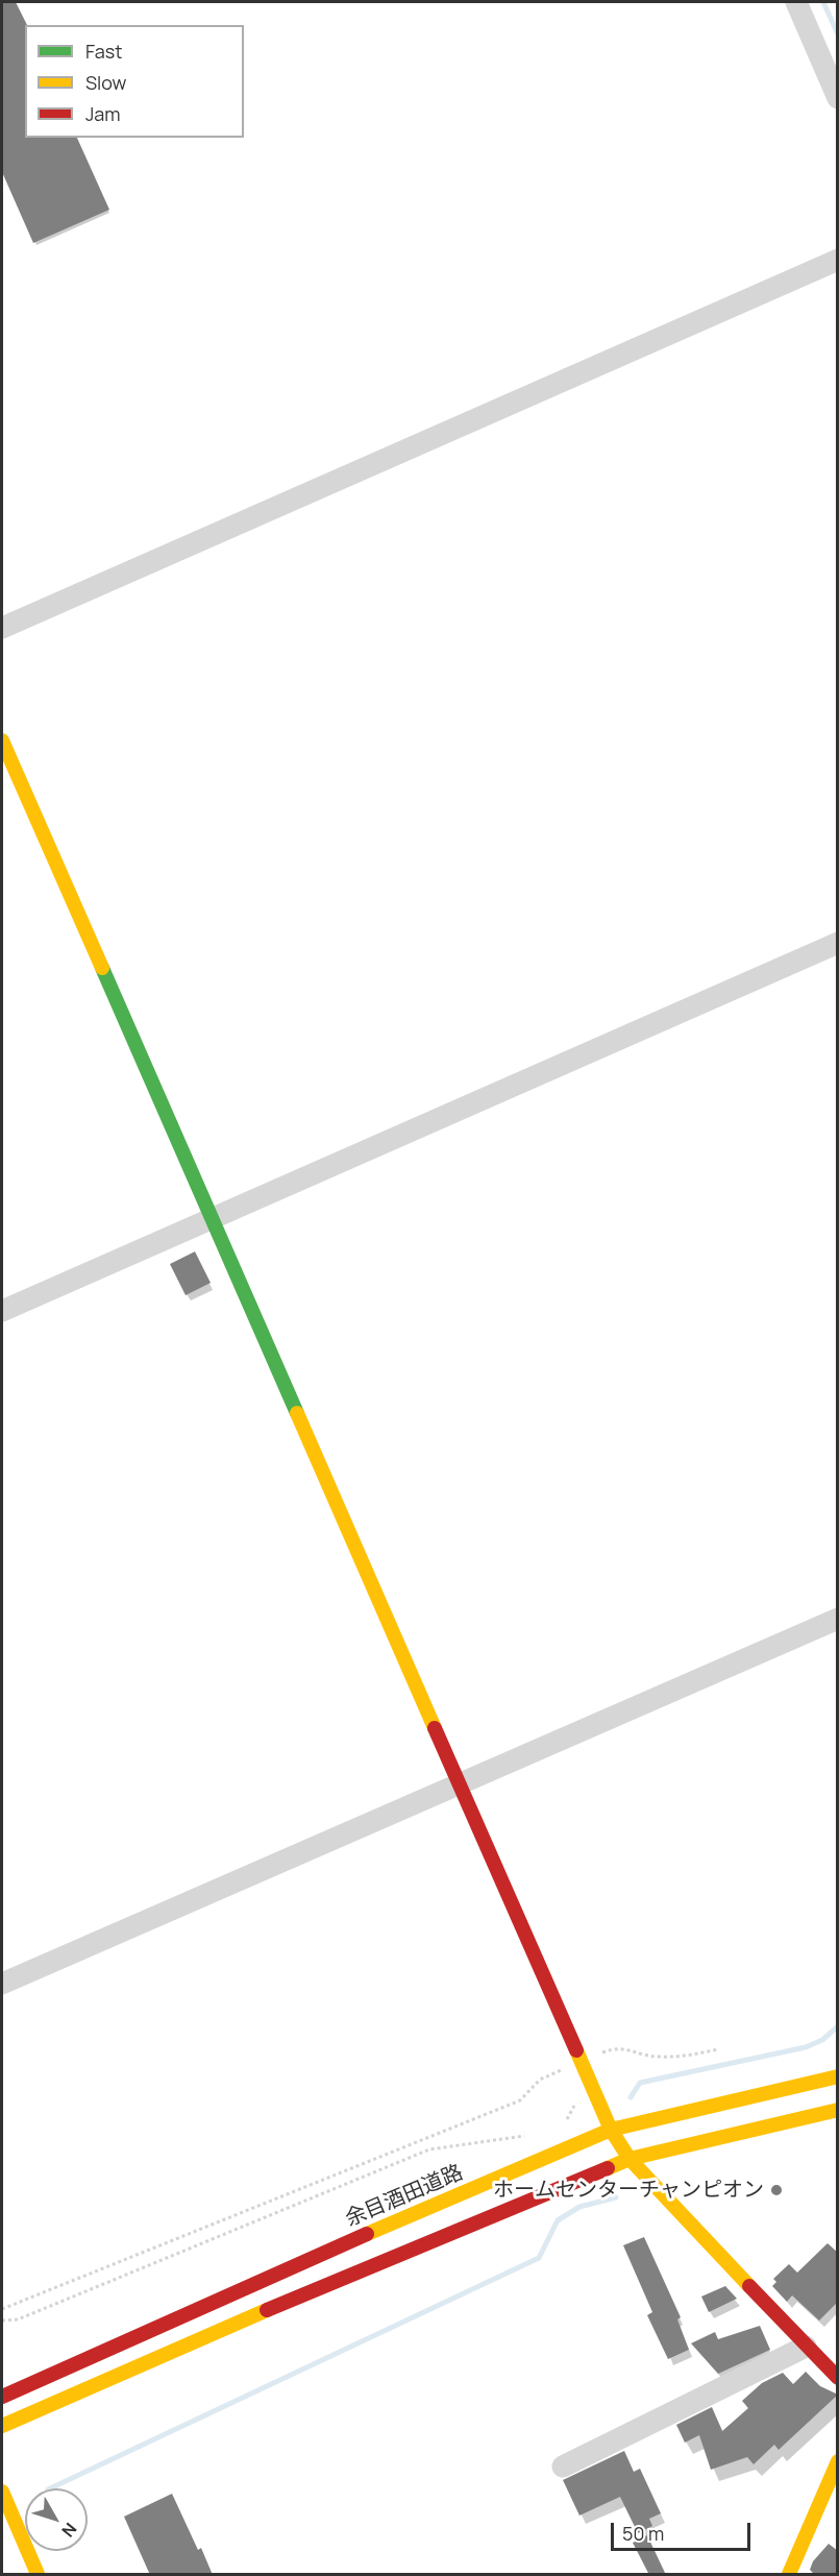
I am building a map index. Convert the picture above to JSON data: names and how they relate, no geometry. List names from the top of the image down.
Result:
{
  "streets": {
    "main road": ["余目酒田道路"]
  },
  "places": ["ホームセンターチャンピオン"],
  "legend": ["Fast", "Slow", "Jam"],
  "scale_bar": "50 m",
  "north": "bottom right"
}
